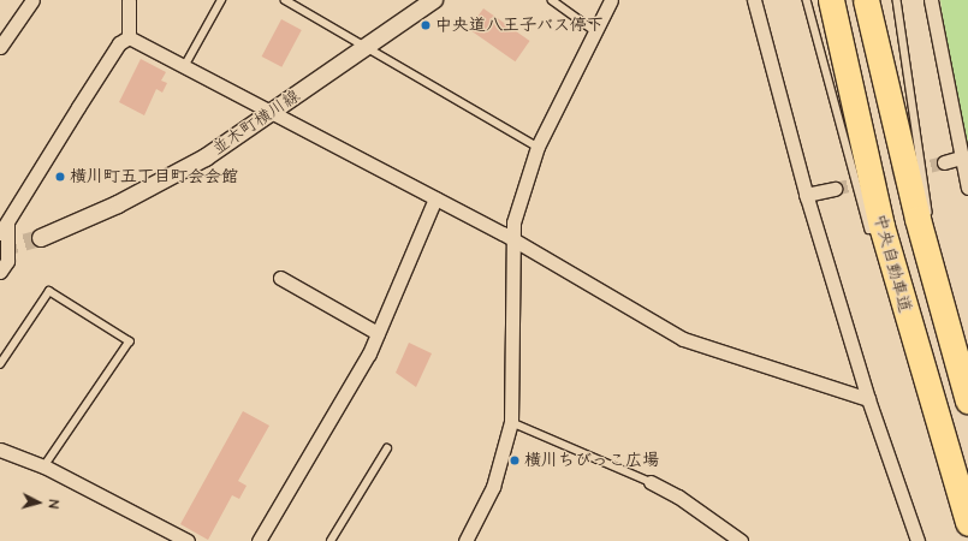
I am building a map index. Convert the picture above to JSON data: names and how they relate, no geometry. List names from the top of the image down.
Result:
{
  "streets": {
    "highway": ["中央自動車道"],
    "street": ["並木町横川線"]
  },
  "places": ["中央道八王子バス停下", "横川町五丁目町会会館", "横川ちびっこ広場"],
  "north": "right"
}
